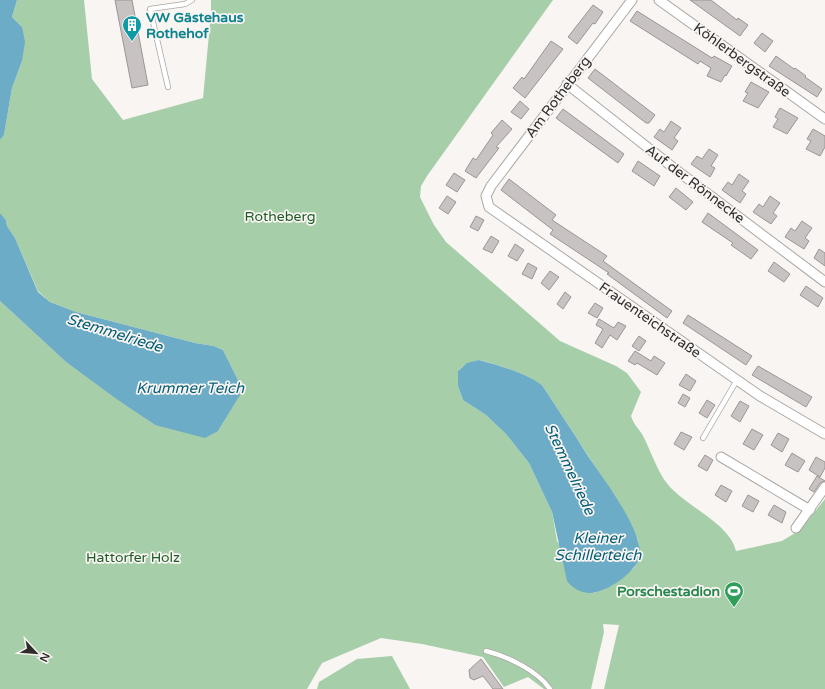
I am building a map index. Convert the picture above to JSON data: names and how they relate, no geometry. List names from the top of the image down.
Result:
{
  "streets": {
    "street": [
      "Köhlerbergstraße",
      "Am Rotheberg",
      "Auf der Rönnecke",
      "Frauenteichstraße"
    ]
  },
  "crossings": [
    ["Am Rotheberg", "Auf der Rönnecke"],
    ["Am Rotheberg", "Frauenteichstraße"]
  ],
  "water": ["Stemmelriede", "Krummer Teich", "Kleiner Schillerteich"],
  "parks": ["Rotheberg", "Hattorfer Holz"],
  "places": {
    "building": ["VW Gästehaus Rothehof"],
    "sports": ["Porschestadion"]
  },
  "north": "bottom right"
}
